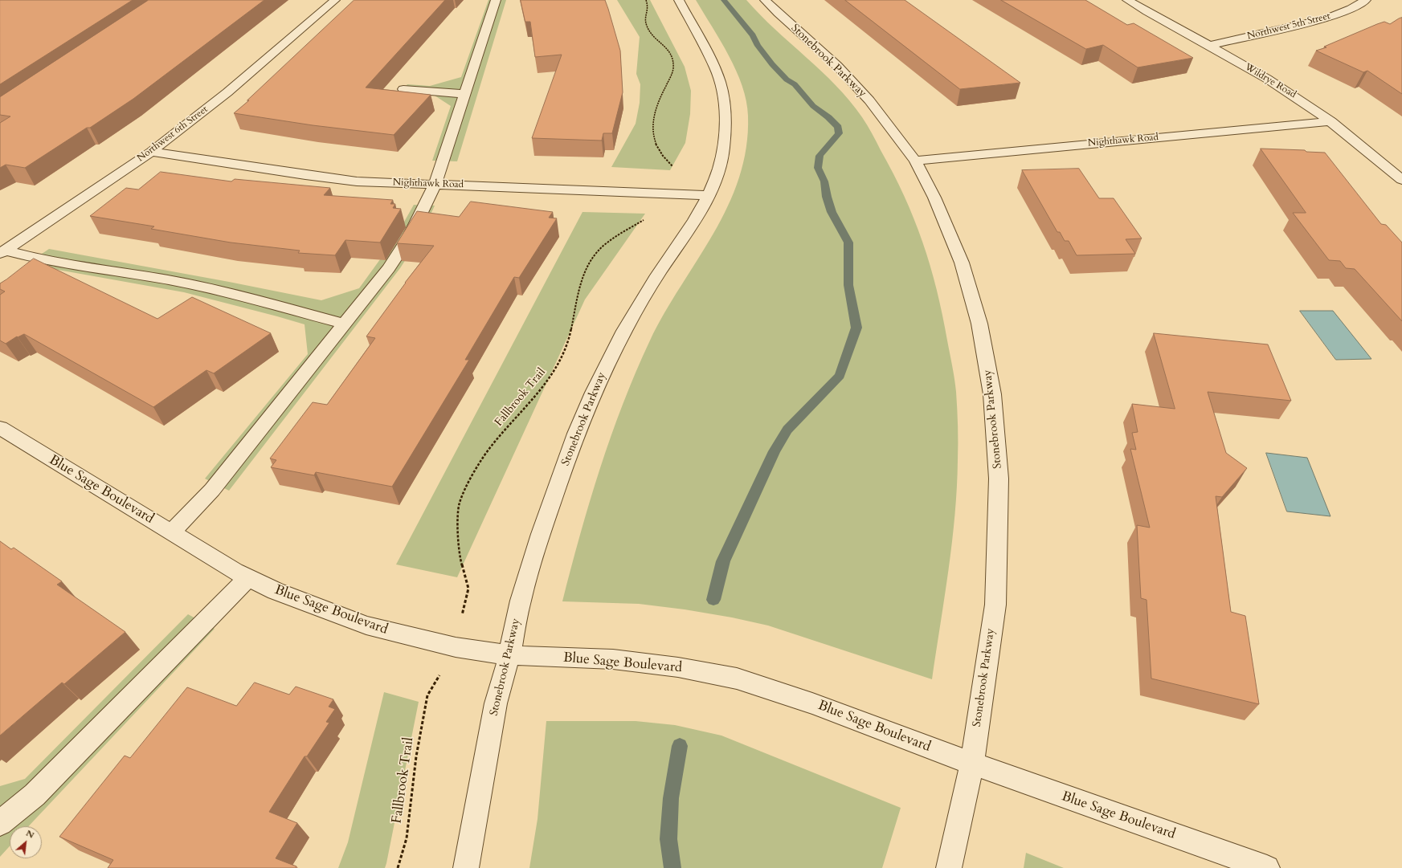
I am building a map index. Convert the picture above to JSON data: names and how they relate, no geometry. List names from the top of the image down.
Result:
{
  "streets": {
    "street": [
      "Northwest 5th Street",
      "Stonebrook Parkway",
      "Wildrye Road",
      "Northwest 6th Street",
      "Nighthawk Road",
      "Blue Sage Boulevard"
    ],
    "path": ["Fallbrook Trail"]
  },
  "crossings": [
    ["Northwest 5th Street", "Wildrye Road"],
    ["Stonebrook Parkway", "Nighthawk Road"],
    ["Stonebrook Parkway", "Blue Sage Boulevard"],
    ["Wildrye Road", "Nighthawk Road"],
    ["Northwest 6th Street", "Nighthawk Road"]
  ],
  "north": "top right"
}
